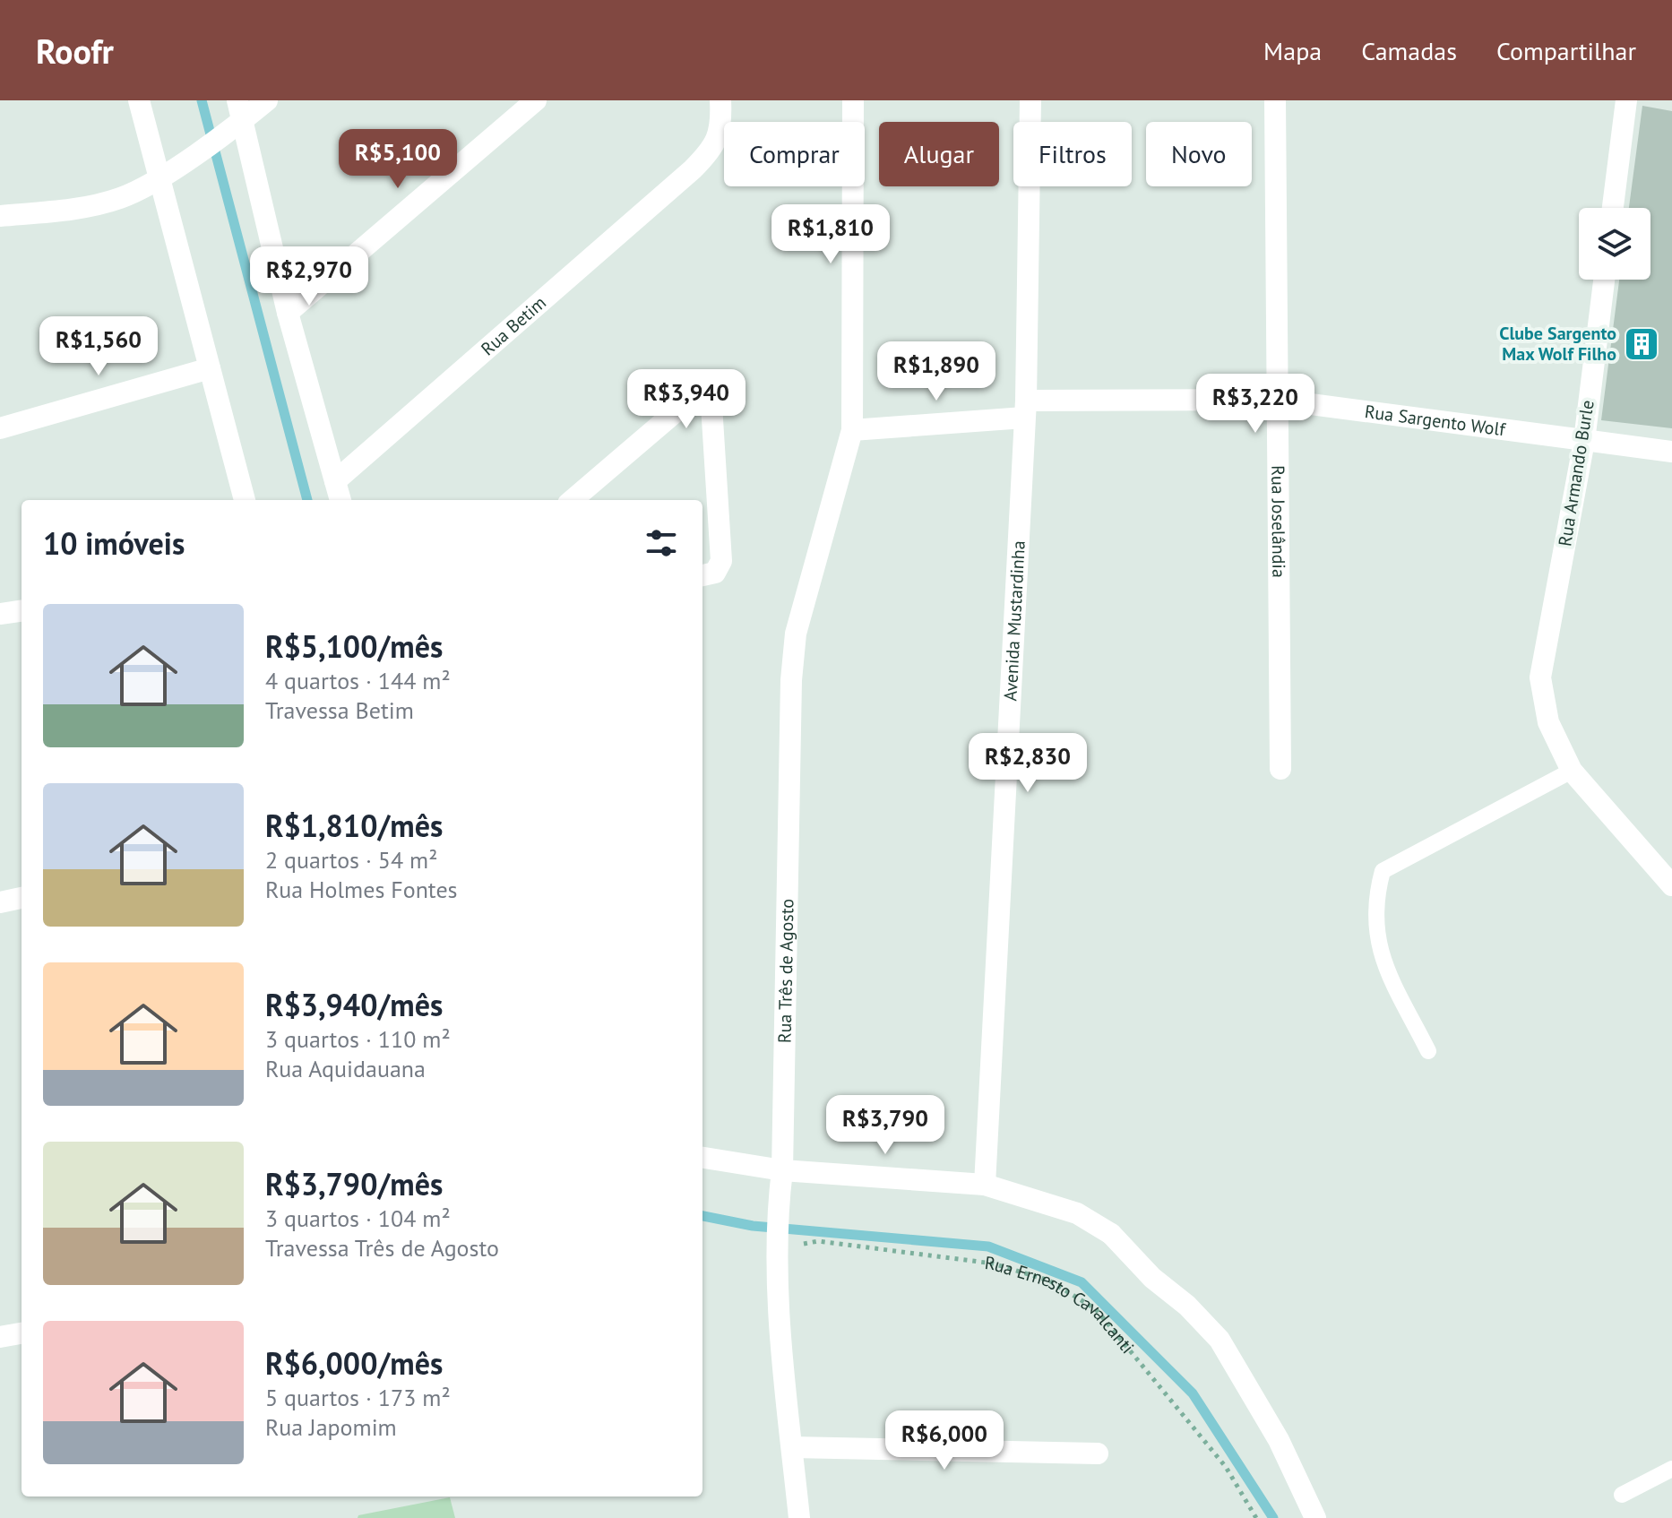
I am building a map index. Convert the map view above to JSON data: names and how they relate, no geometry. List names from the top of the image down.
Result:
{
  "streets": {
    "street": [
      "Rua Betim",
      "Rua Sargento Wolf",
      "Rua Armando Burle",
      "Rua Joselândia",
      "Avenida Mustardinha",
      "Rua Três de Agosto"
    ],
    "path": ["Rua Ernesto Cavalcanti"]
  },
  "crossings": [
    ["Rua Sargento Wolf", "Rua Armando Burle"],
    ["Rua Sargento Wolf", "Rua Joselândia"],
    ["Rua Sargento Wolf", "Avenida Mustardinha"],
    ["Rua Sargento Wolf", "Rua Três de Agosto"],
    ["Rua Três de Agosto", "Rua Ernesto Cavalcanti"]
  ],
  "places": {
    "building": ["Clube Sargento Max Wolf Filho"]
  },
  "page": {
    "header": "Roofr",
    "nav": ["Mapa", "Camadas", "Compartilhar"],
    "chip": [
      "Comprar",
      "Alugar",
      "Filtros",
      "Novo"
    ],
    "price": [
      "R$5,100",
      "R$1,810",
      "R$2,970",
      "R$1,560",
      "R$1,890",
      "R$3,940",
      "R$3,220",
      "R$2,830",
      "R$3,790",
      "R$6,000"
    ],
    "heading": "10 imóveis",
    "list": [
      {
        "name": "R$5,100/mês",
        "note": "4 quartos · 144 m² · Travessa Betim"
      },
      {
        "name": "R$1,810/mês",
        "note": "2 quartos · 54 m² · Rua Holmes Fontes"
      },
      {
        "name": "R$3,940/mês",
        "note": "3 quartos · 110 m² · Rua Aquidauana"
      },
      {
        "name": "R$3,790/mês",
        "note": "3 quartos · 104 m² · Travessa Três de Agosto"
      },
      {
        "name": "R$6,000/mês",
        "note": "5 quartos · 173 m² · Rua Japomim"
      }
    ]
  }
}
